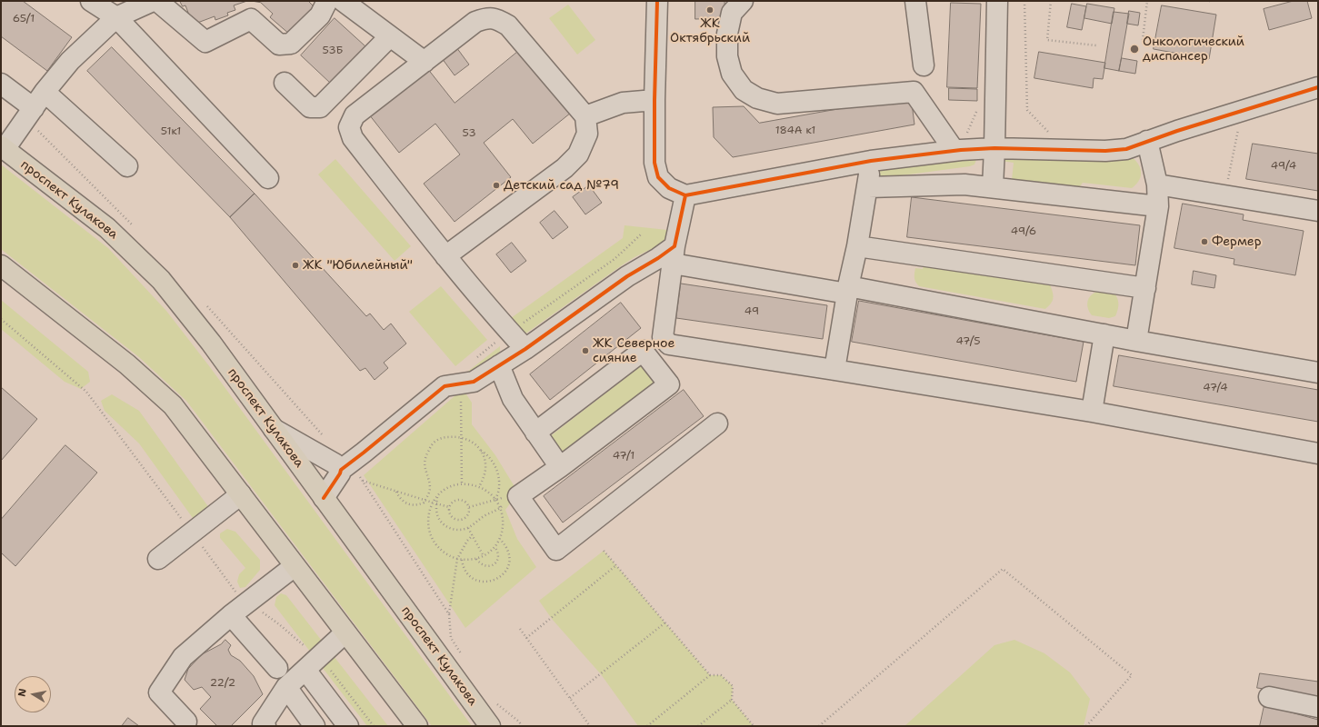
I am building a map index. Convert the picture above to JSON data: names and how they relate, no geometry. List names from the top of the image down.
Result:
{
  "streets": {
    "main road": ["проспект Кулакова"]
  },
  "places": [
    "ЖК Октябрьский",
    "Онкологический диспансер",
    "Детский сад №79",
    "Фермер",
    "ЖК \"Юбилейный\"",
    "ЖК Северное сияние"
  ],
  "house_numbers": [
    "65/1",
    "53Б",
    "184А к1",
    "51к1",
    "53",
    "49/4",
    "49/6",
    "49",
    "47/5",
    "47/4",
    "47/1",
    "22/2"
  ],
  "north": "left"
}
